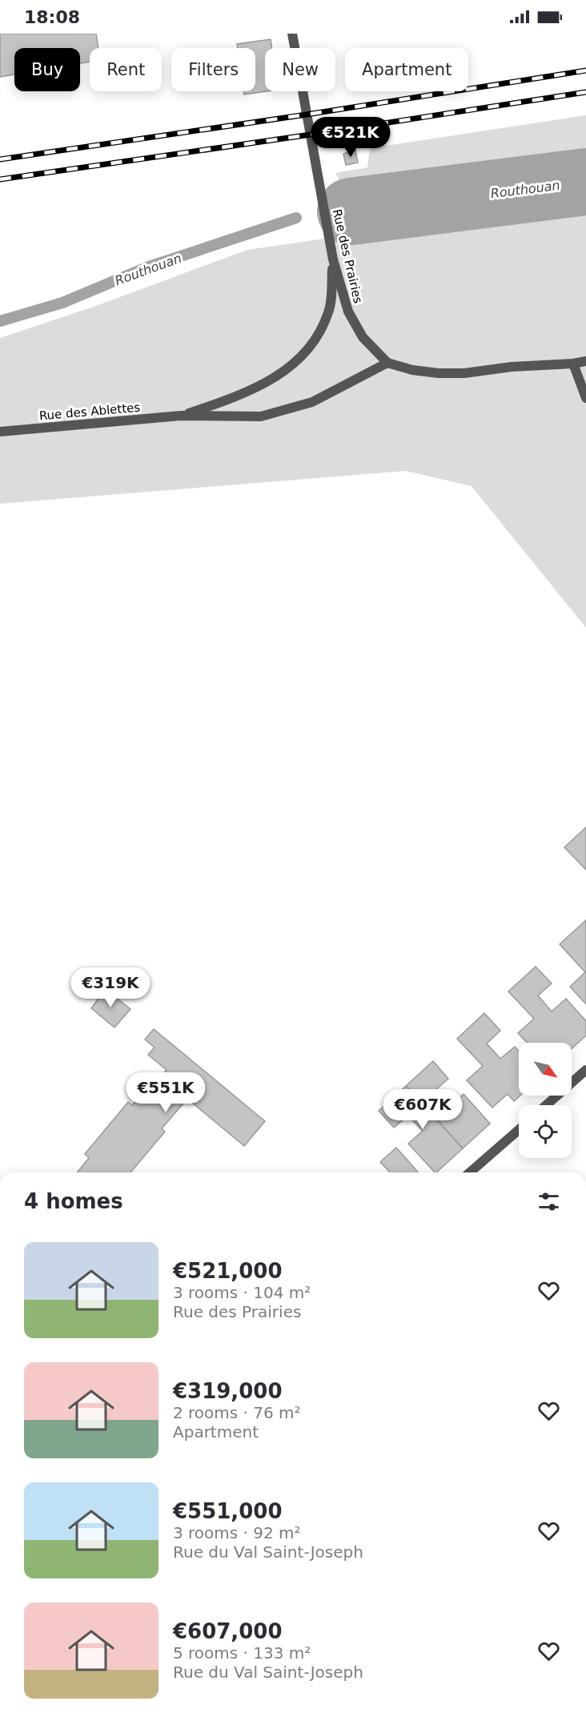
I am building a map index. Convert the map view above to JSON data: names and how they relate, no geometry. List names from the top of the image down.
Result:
{
  "streets": {
    "street": ["Rue des Prairies", "Rue des Ablettes"]
  },
  "crossings": [
    ["Rue des Prairies", "Rue des Ablettes"]
  ],
  "water": ["Routhouan"],
  "north": "bottom right",
  "page": {
    "status": "18:08",
    "chip": [
      "Buy",
      "Rent",
      "Filters",
      "New",
      "Apartment"
    ],
    "price": [
      "€521K",
      "€319K",
      "€551K",
      "€607K"
    ],
    "heading": "4 homes",
    "list": [
      {
        "name": "€521,000",
        "note": "3 rooms · 104 m² · Rue des Prairies"
      },
      {
        "name": "€319,000",
        "note": "2 rooms · 76 m² · Apartment"
      },
      {
        "name": "€551,000",
        "note": "3 rooms · 92 m² · Rue du Val Saint-Joseph"
      },
      {
        "name": "€607,000",
        "note": "5 rooms · 133 m² · Rue du Val Saint-Joseph"
      }
    ]
  }
}
